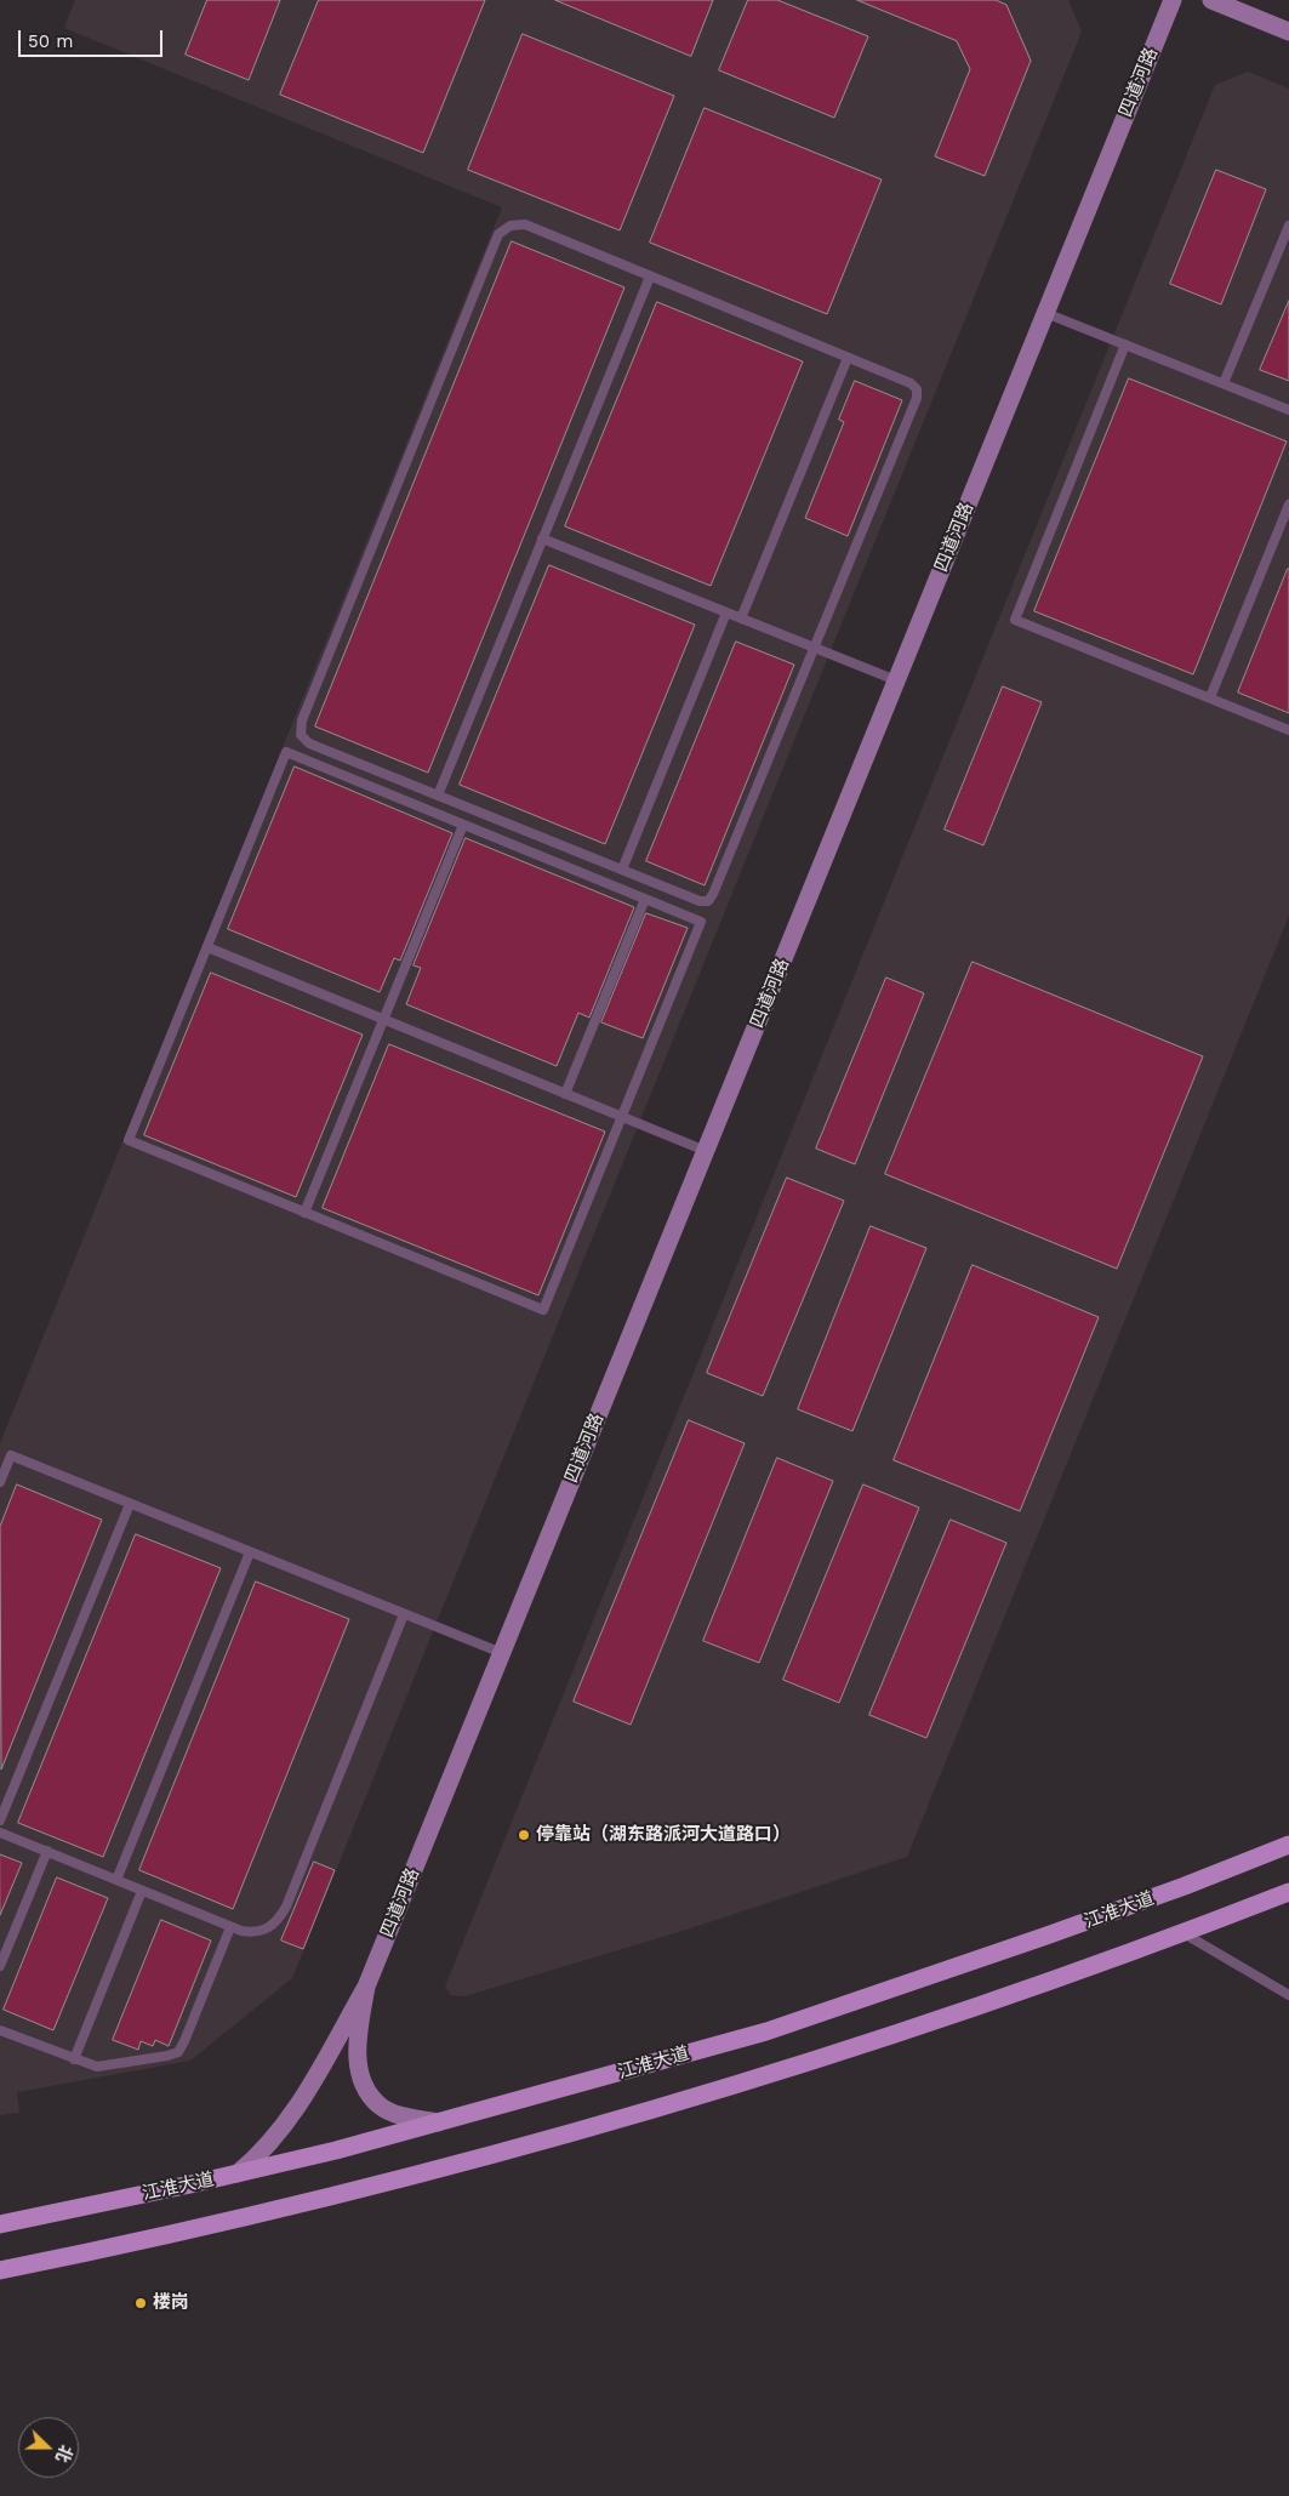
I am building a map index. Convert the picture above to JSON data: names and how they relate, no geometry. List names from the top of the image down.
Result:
{
  "streets": {
    "main road": ["江淮大道"],
    "street": ["四道河路"]
  },
  "places": ["停靠站（湖东路派河大道路口）", "楼岗"],
  "scale_bar": "50 m",
  "north": "right"
}
